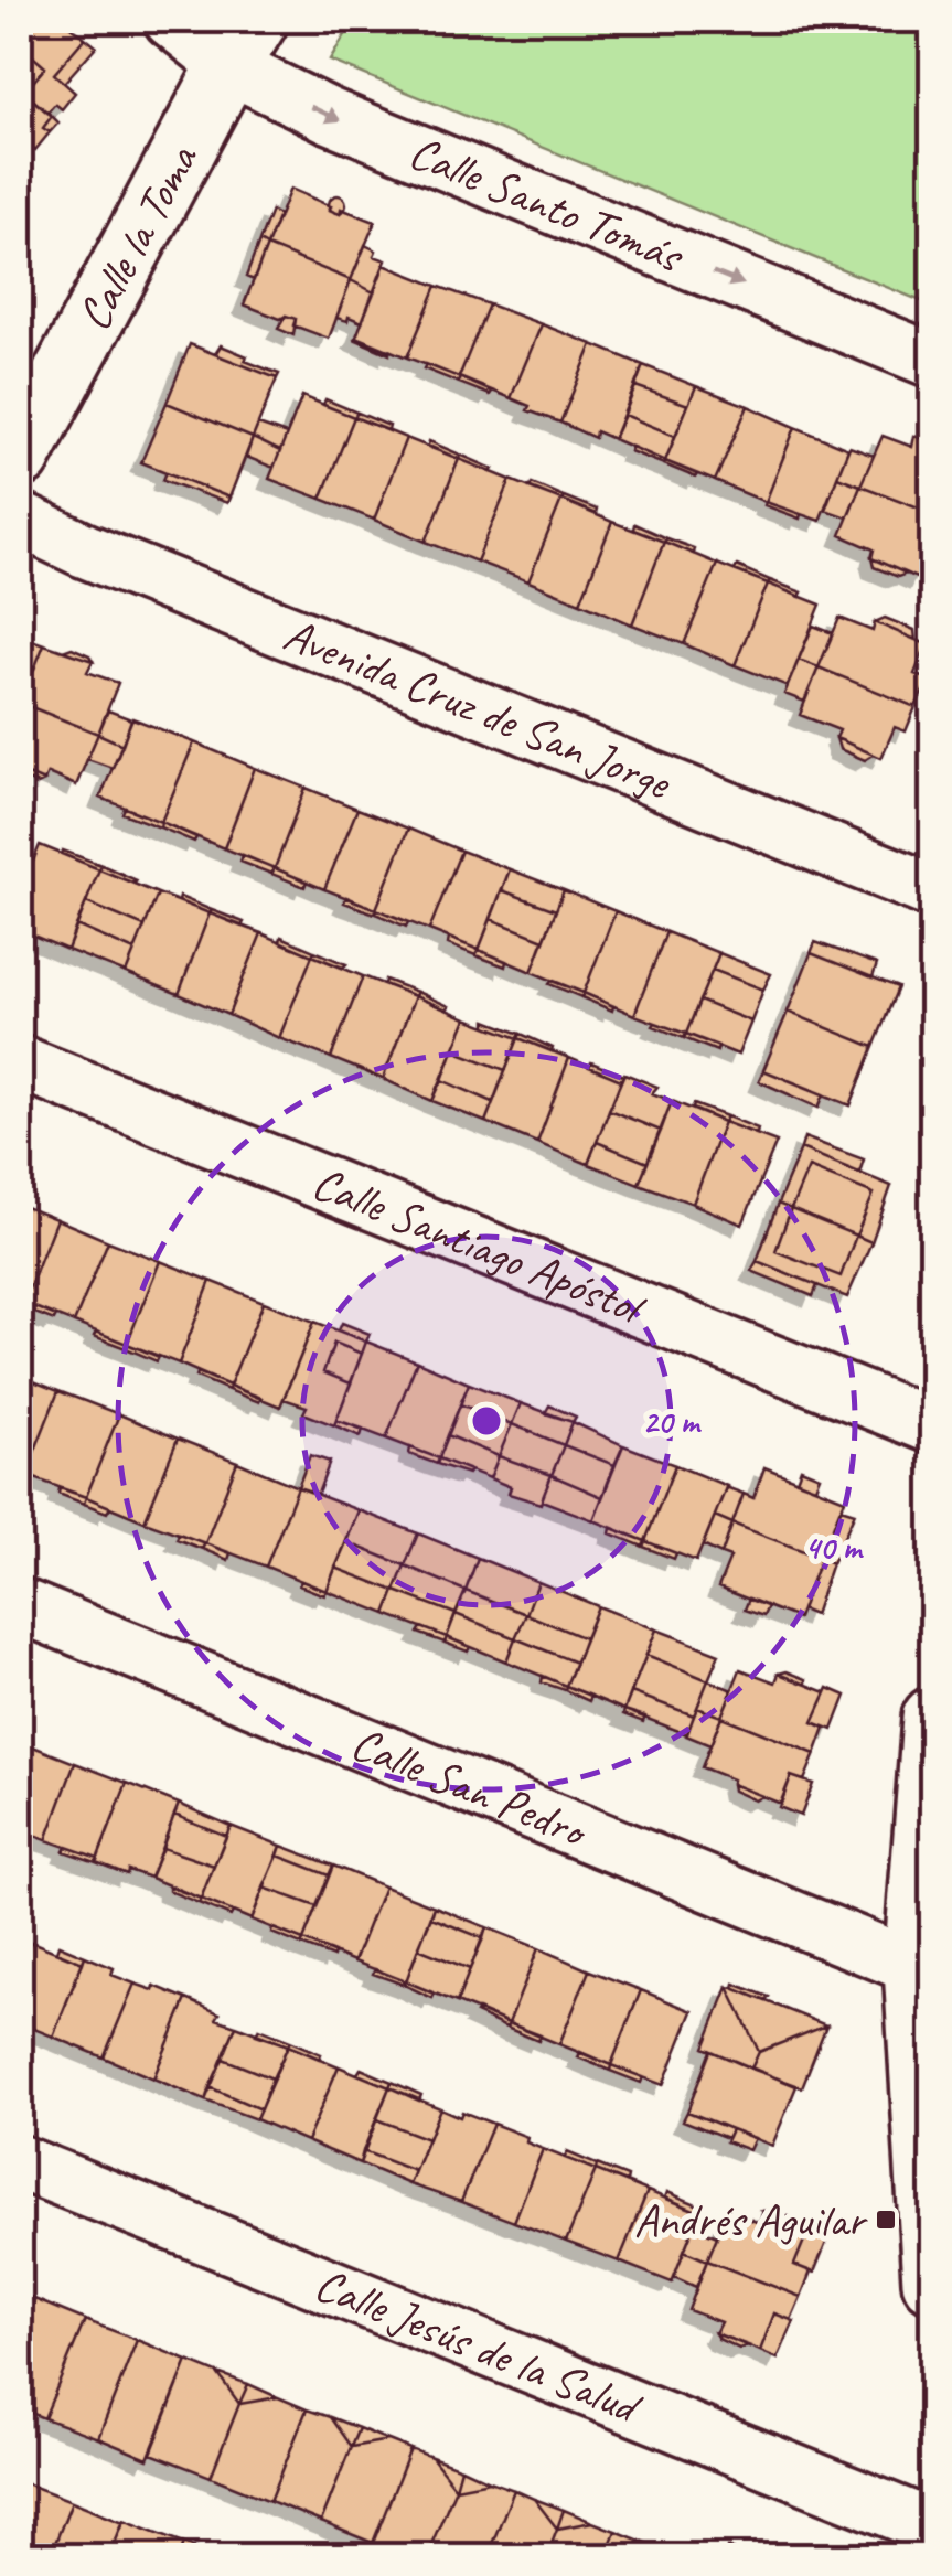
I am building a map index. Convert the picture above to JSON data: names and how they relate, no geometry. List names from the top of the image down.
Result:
{
  "streets": {
    "main road": ["Calle la Toma"],
    "street": [
      "Calle Santo Tomás",
      "Avenida Cruz de San Jorge",
      "Calle Santiago Apóstol",
      "Calle San Pedro",
      "Calle Jesús de la Salud"
    ]
  },
  "crossings": [
    ["Calle Santo Tomás", "Calle la Toma"]
  ],
  "one_way": ["Calle Santo Tomás"],
  "places": {
    "transit": ["Andrés Aguilar"]
  },
  "rings": ["20 m", "40 m"]
}
